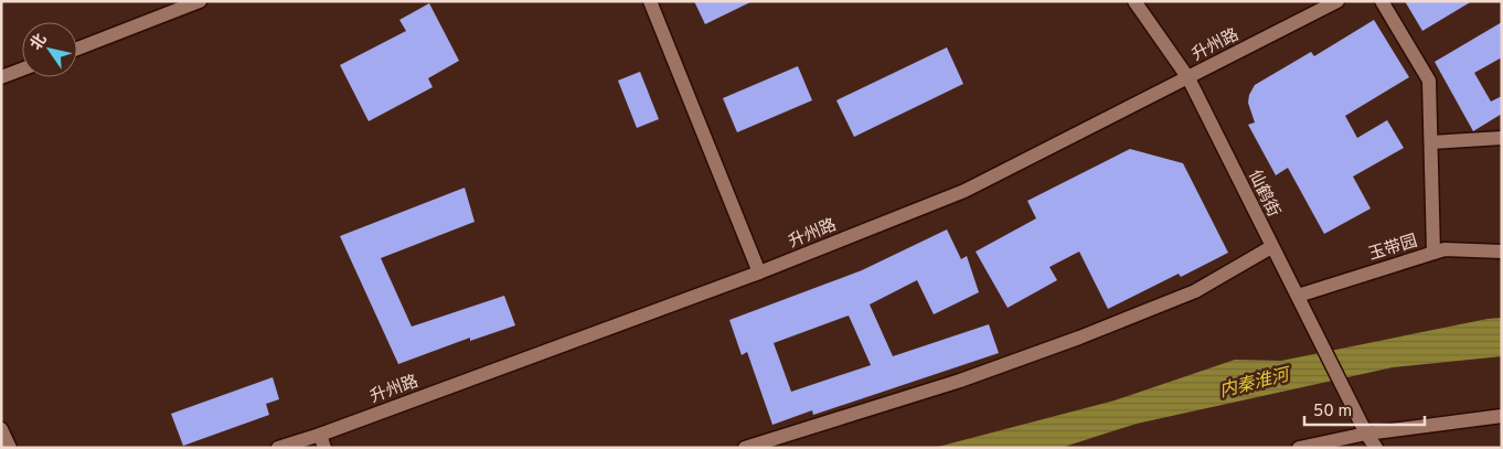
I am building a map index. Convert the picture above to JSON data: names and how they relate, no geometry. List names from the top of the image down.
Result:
{
  "streets": {
    "street": ["升州路", "仙鹤街", "玉带园"]
  },
  "crossings": [
    ["升州路", "仙鹤街"],
    ["仙鹤街", "玉带园"]
  ],
  "water": ["内秦淮河"],
  "scale_bar": "50 m",
  "north": "top left"
}
